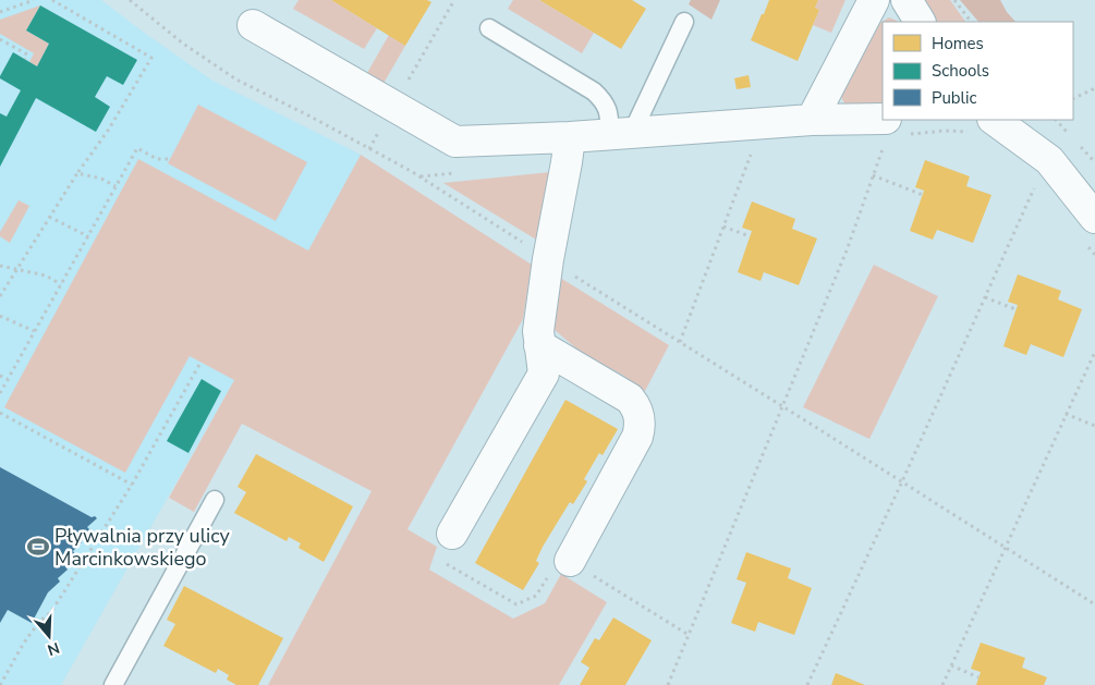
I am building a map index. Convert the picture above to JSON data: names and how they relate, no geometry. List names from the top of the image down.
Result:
{
  "places": {
    "sports": ["Pływalnia przy ulicy Marcinkowskiego"]
  },
  "legend": ["Homes", "Schools", "Public"],
  "north": "bottom"
}
